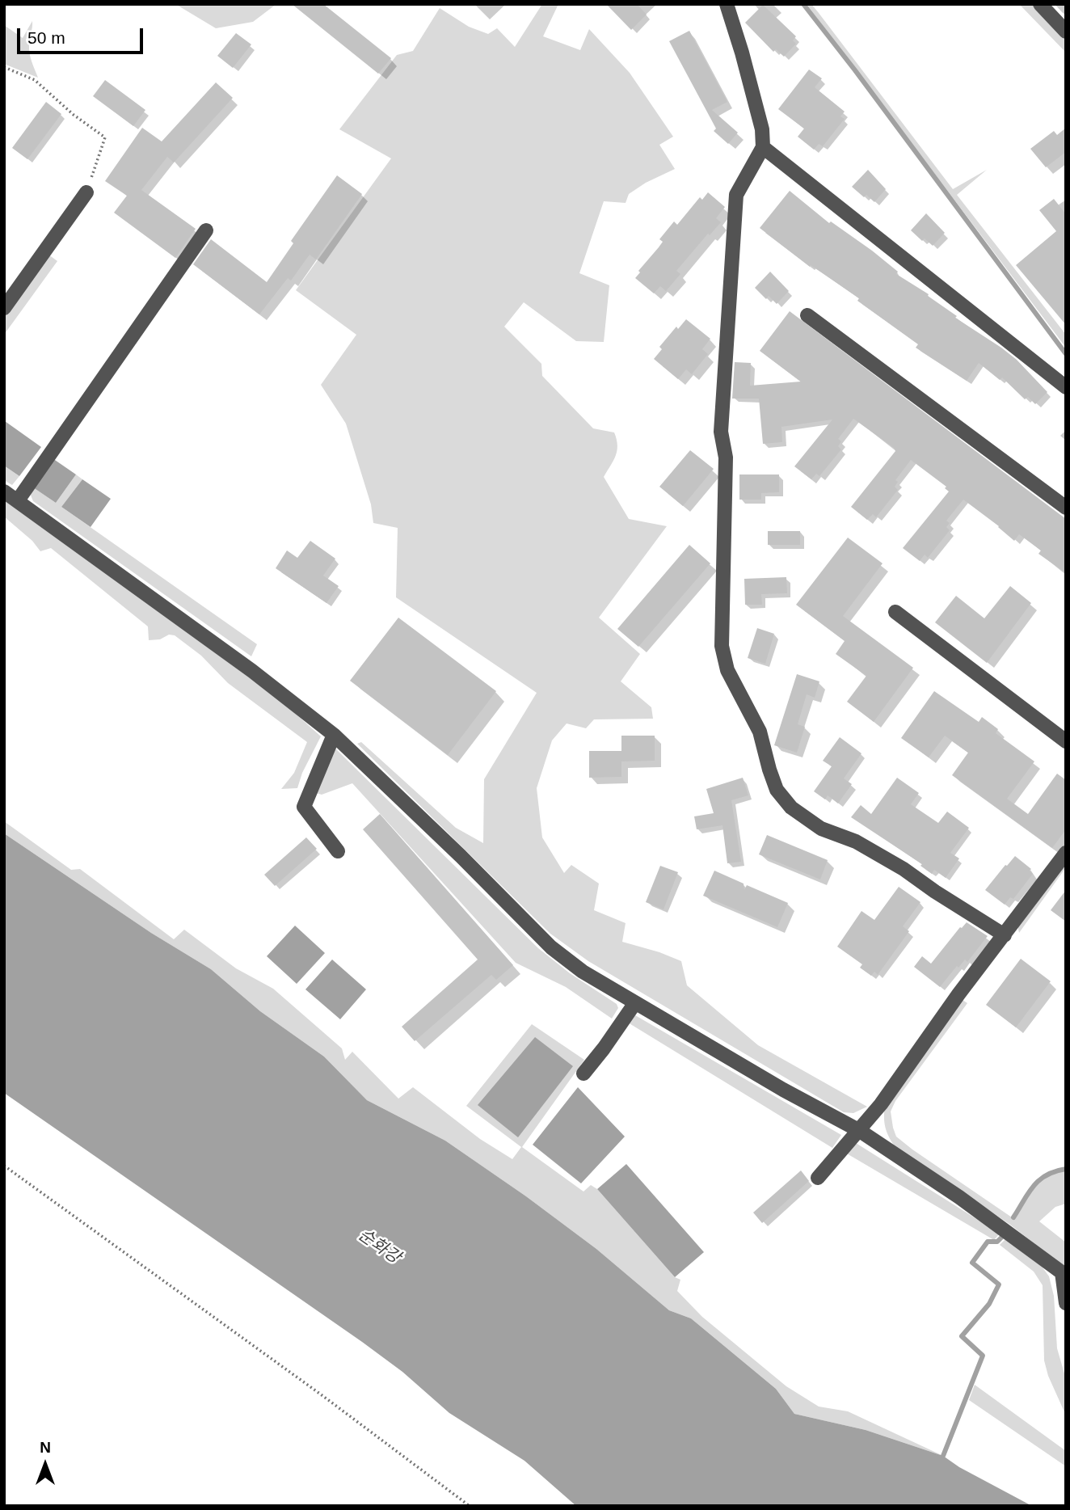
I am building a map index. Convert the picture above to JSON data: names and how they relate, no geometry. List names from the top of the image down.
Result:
{
  "water": ["순화강"],
  "scale_bar": "50 m",
  "north": "top"
}
